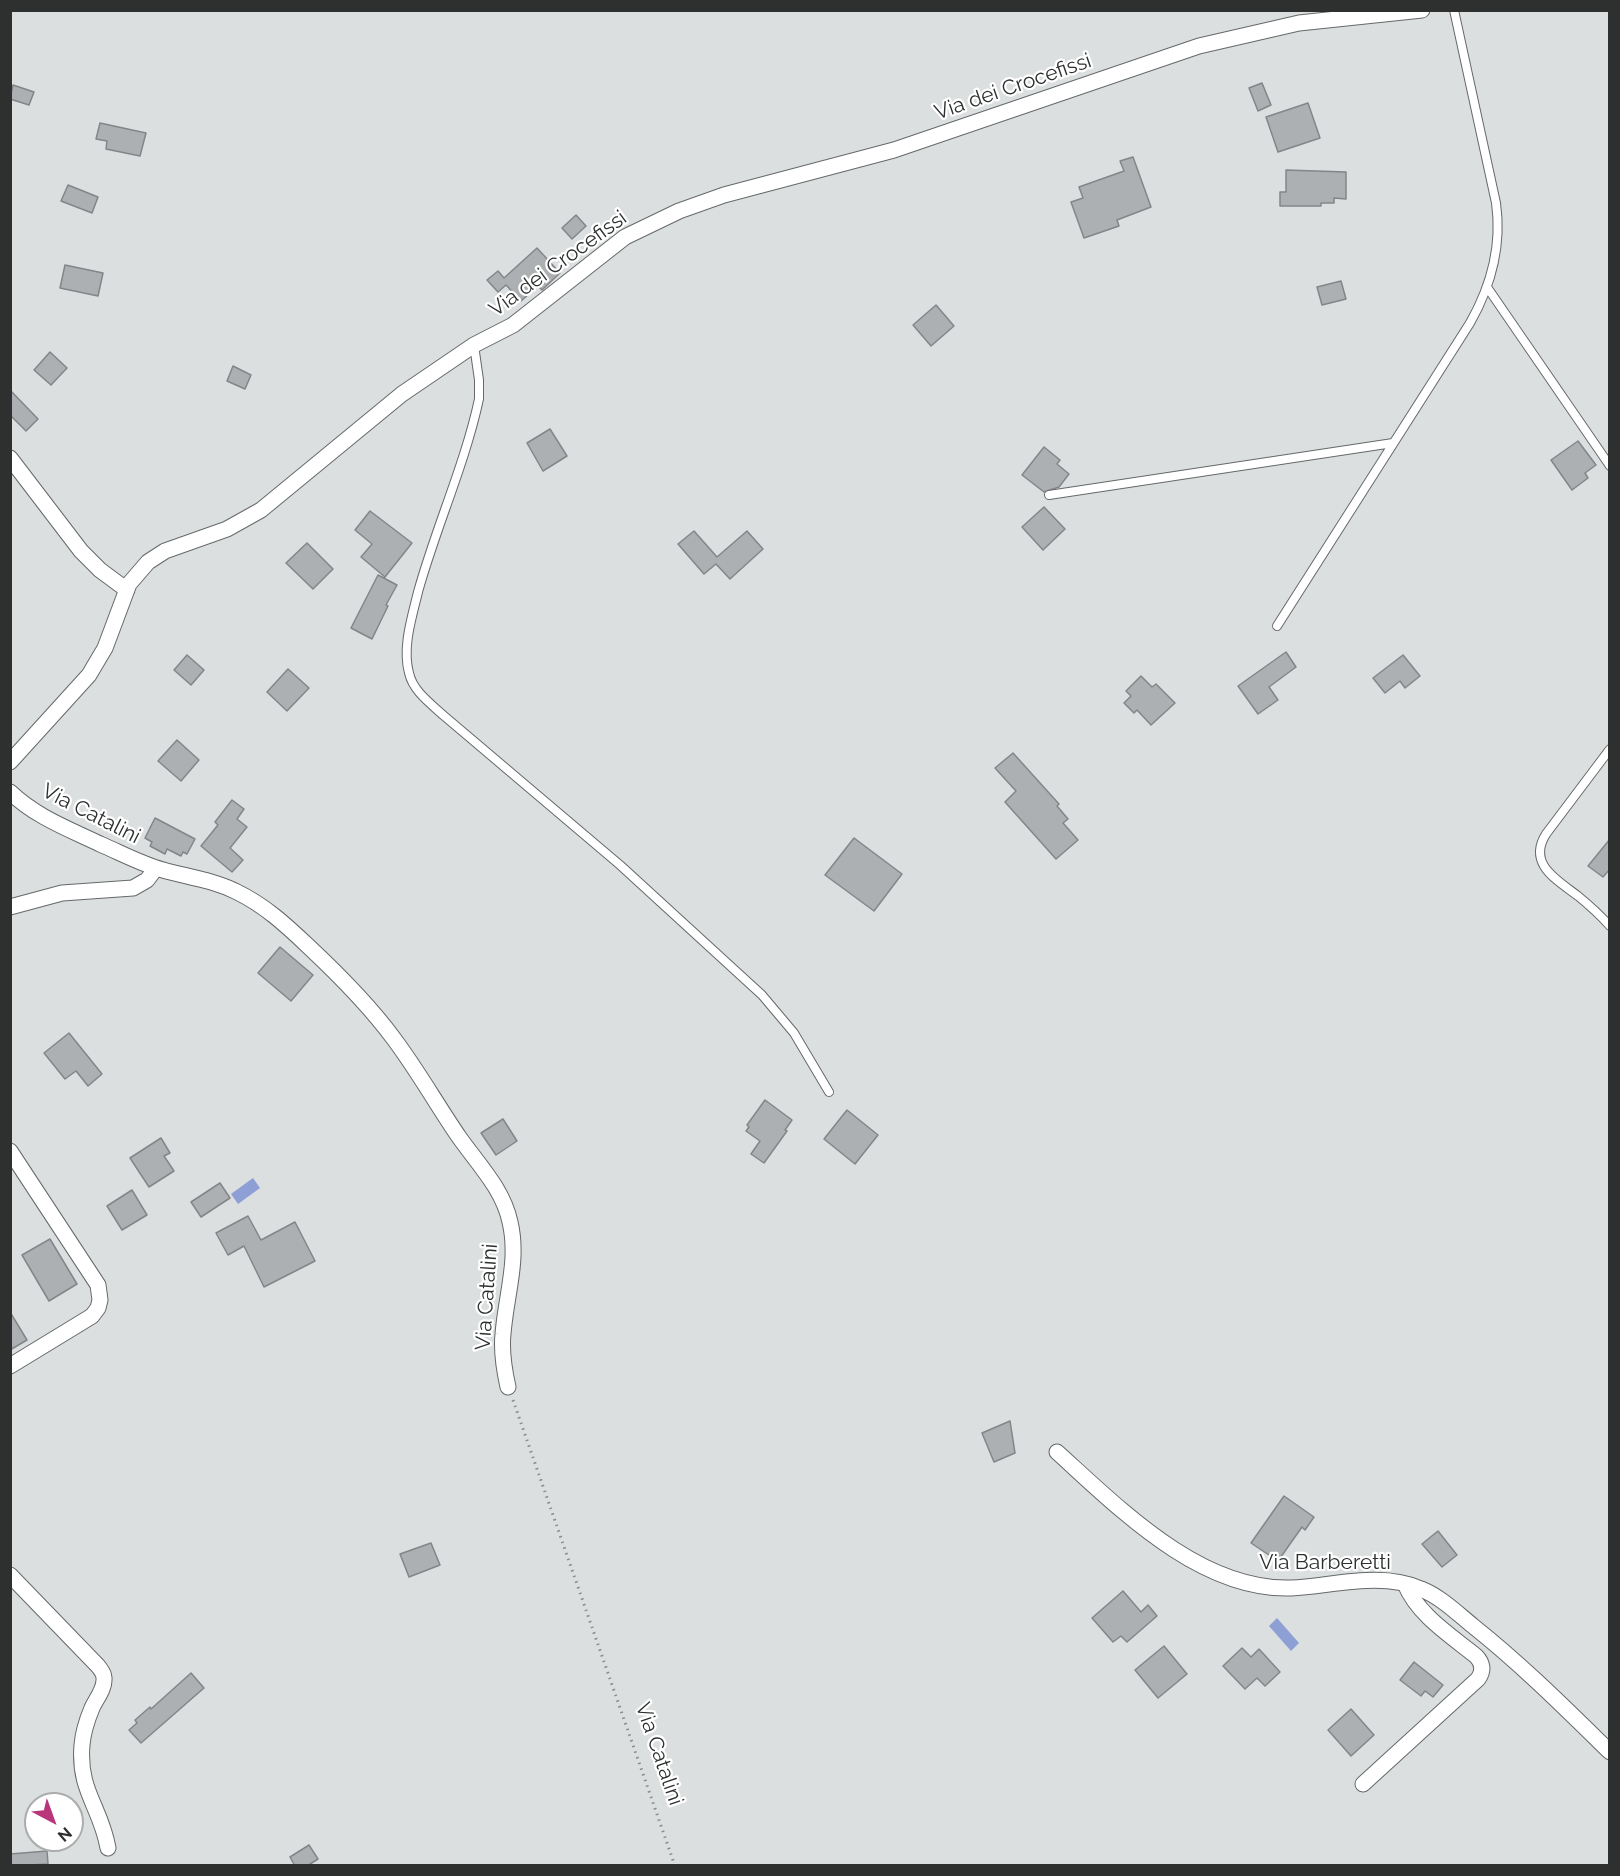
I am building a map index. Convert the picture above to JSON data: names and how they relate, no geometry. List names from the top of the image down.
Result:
{
  "streets": {
    "street": ["Via dei Crocefissi", "Via Catalini", "Via Barberetti"]
  },
  "north": "bottom right"
}
